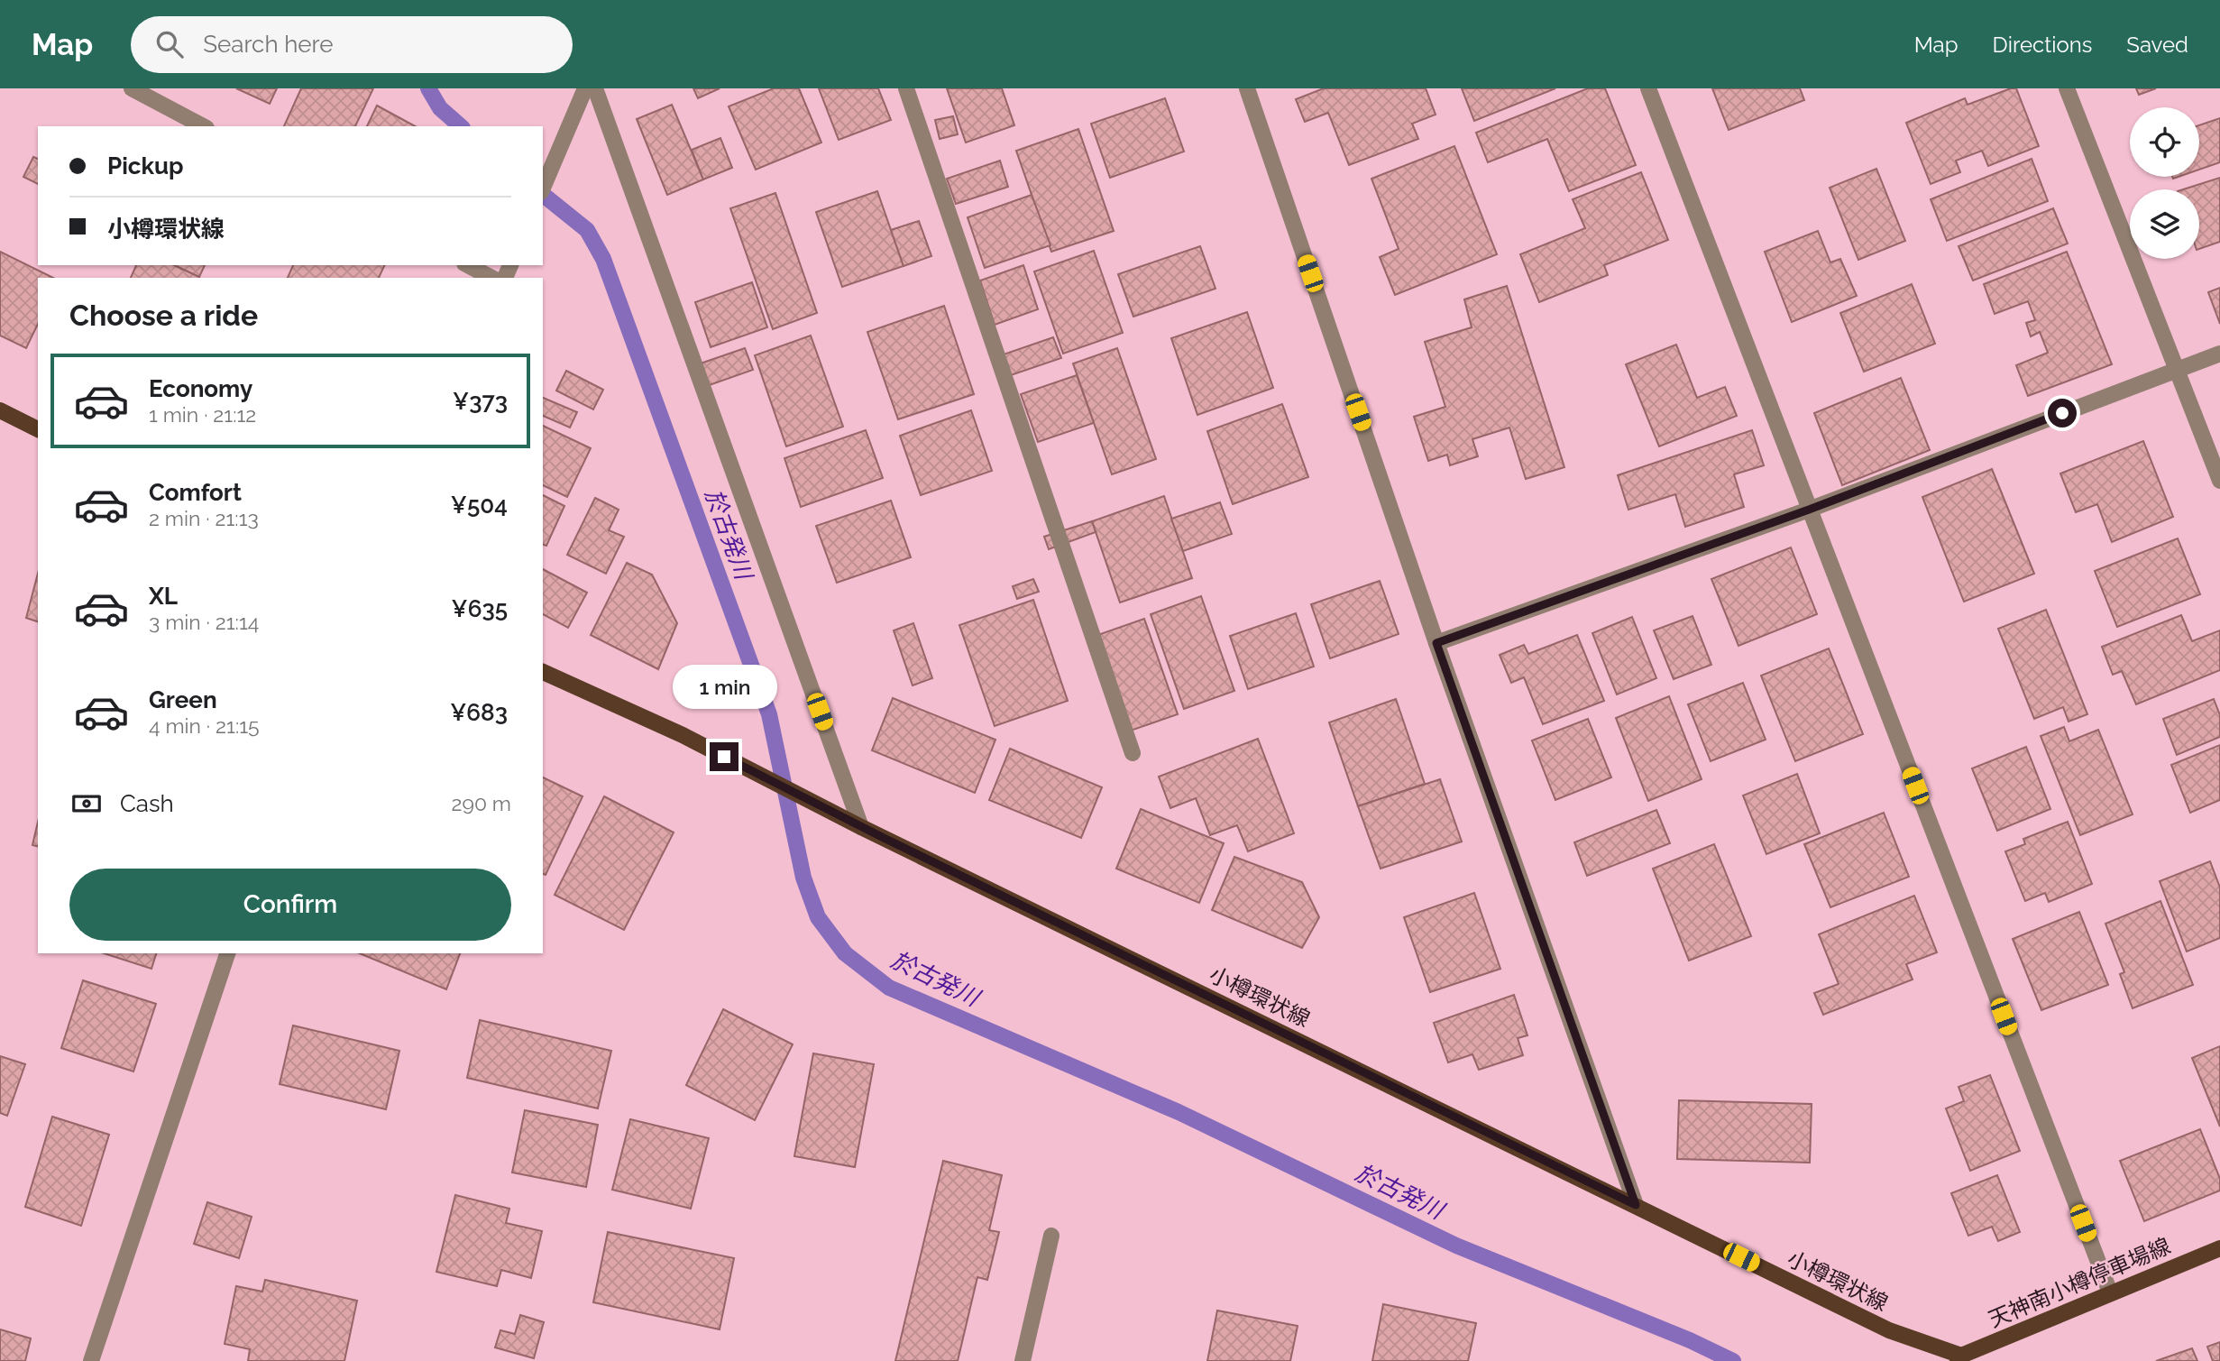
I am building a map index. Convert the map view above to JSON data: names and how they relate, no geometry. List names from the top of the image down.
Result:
{
  "streets": {
    "main road": ["小樽環状線", "天神南小樽停車場線"]
  },
  "crossings": [
    ["小樽環状線", "天神南小樽停車場線"]
  ],
  "water": ["於古発川"],
  "page": {
    "header": "Map",
    "search": "Search here",
    "nav": ["Map", "Directions", "Saved"],
    "banner": ["Pickup", "小樽環状線"],
    "heading": "Choose a ride",
    "list": [
      {
        "name": "Economy",
        "note": "1 min · 21:12",
        "value": "¥373"
      },
      {
        "name": "Comfort",
        "note": "2 min · 21:13",
        "value": "¥504"
      },
      {
        "name": "XL",
        "note": "3 min · 21:14",
        "value": "¥635"
      },
      {
        "name": "Green",
        "note": "4 min · 21:15",
        "value": "¥683"
      }
    ],
    "bubble": "1 min",
    "pay": ["Cash", "290 m"],
    "buttons": "Confirm"
  }
}
